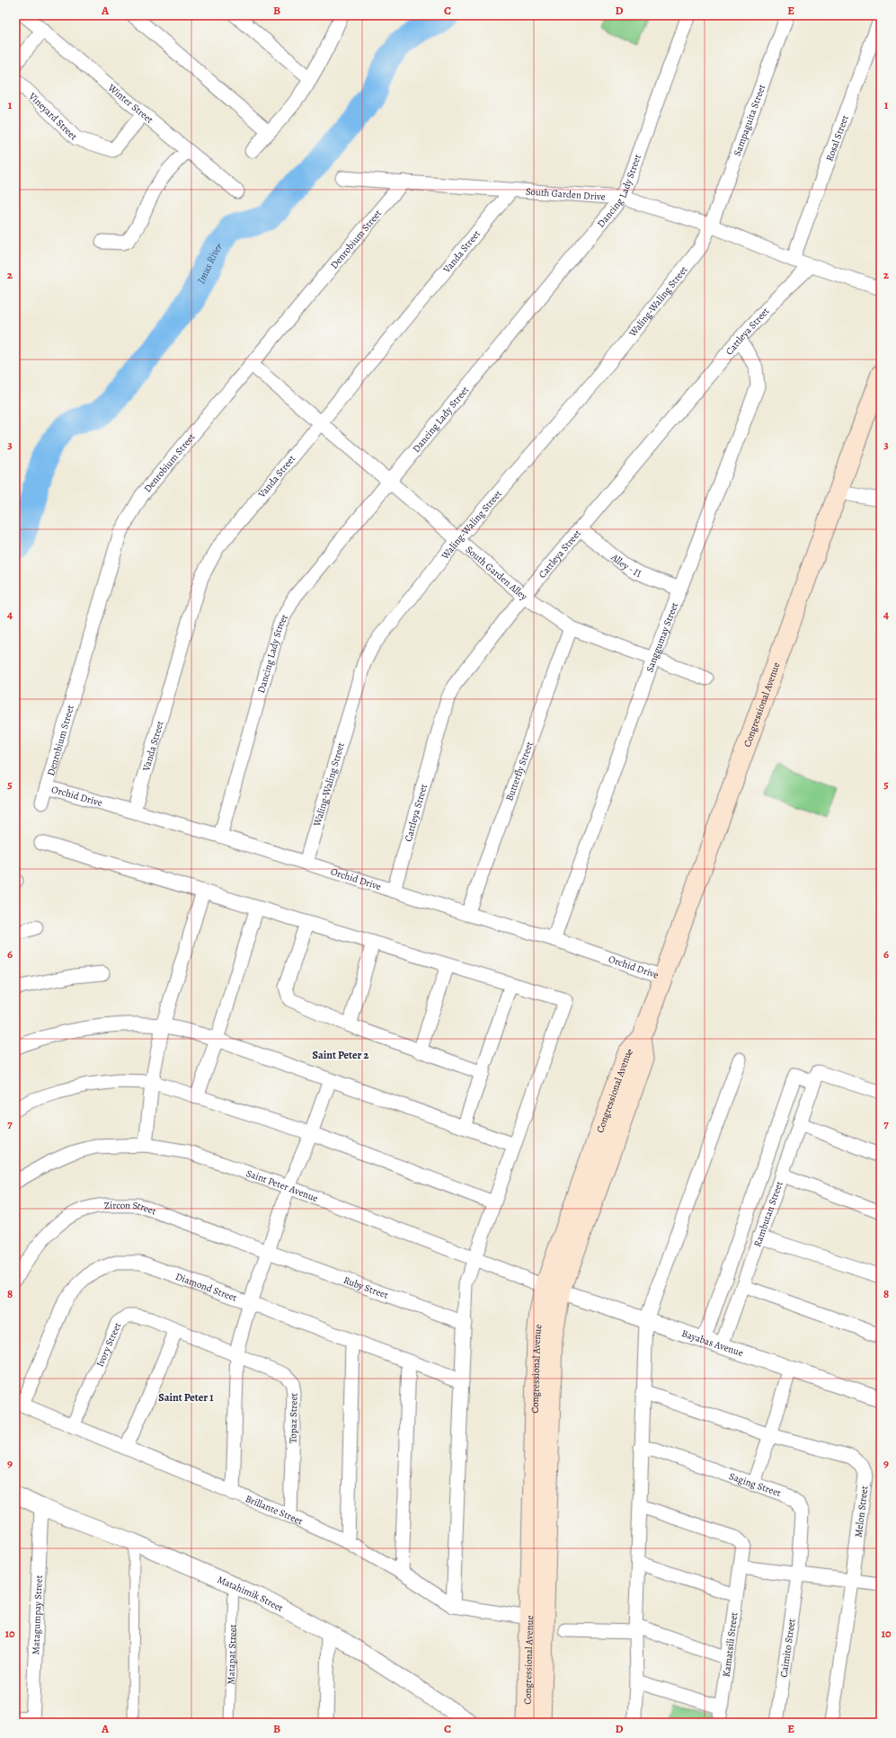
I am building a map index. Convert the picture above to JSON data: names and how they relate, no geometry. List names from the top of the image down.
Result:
{
  "streets": {
    "main road": ["Congressional Avenue"],
    "street": [
      "Winter Street",
      "Vineyard Street",
      "Sampaguita Street",
      "Rosal Street",
      "Dancing Lady Street",
      "South Garden Drive",
      "Denrobium Street",
      "Vanda Street",
      "Waling-Waling Street",
      "Cattleya Street",
      "Alley - II",
      "South Garden Alley",
      "Sanggumay Street",
      "Butterfly Street",
      "Orchid Drive",
      "Saint Peter Avenue",
      "Zircon Street",
      "Rambutan Street",
      "Diamond Street",
      "Ruby Street",
      "Bayabas Avenue",
      "Ivory Street",
      "Topaz Street",
      "Saging Street",
      "Brillante Street",
      "Melon Street",
      "Matahimik Street",
      "Matagumpay Street",
      "Kamatsili Street",
      "Caimito Street",
      "Matapat Street"
    ]
  },
  "crossings": [
    ["Winter Street", "Vineyard Street"],
    ["Sampaguita Street", "South Garden Drive"],
    ["Sampaguita Street", "Waling-Waling Street"],
    ["Rosal Street", "South Garden Drive"],
    ["Dancing Lady Street", "South Garden Drive"],
    ["Dancing Lady Street", "South Garden Alley"],
    ["Dancing Lady Street", "Orchid Drive"],
    ["South Garden Drive", "Denrobium Street"],
    ["South Garden Drive", "Vanda Street"],
    ["South Garden Drive", "Waling-Waling Street"],
    ["South Garden Drive", "Cattleya Street"],
    ["Denrobium Street", "South Garden Alley"],
    ["Denrobium Street", "Orchid Drive"],
    ["Vanda Street", "South Garden Alley"],
    ["Vanda Street", "Orchid Drive"],
    ["Waling-Waling Street", "South Garden Alley"],
    ["Waling-Waling Street", "Orchid Drive"],
    ["Cattleya Street", "Alley - II"],
    ["Cattleya Street", "South Garden Alley"],
    ["Cattleya Street", "Sanggumay Street"],
    ["Cattleya Street", "Orchid Drive"],
    ["Alley - II", "Sanggumay Street"],
    ["South Garden Alley", "Sanggumay Street"],
    ["South Garden Alley", "Butterfly Street"],
    ["Sanggumay Street", "Orchid Drive"],
    ["Congressional Avenue", "Orchid Drive"],
    ["Congressional Avenue", "Saint Peter Avenue"],
    ["Congressional Avenue", "Bayabas Avenue"],
    ["Congressional Avenue", "Brillante Street"],
    ["Butterfly Street", "Orchid Drive"],
    ["Saint Peter Avenue", "Bayabas Avenue"],
    ["Zircon Street", "Ruby Street"],
    ["Rambutan Street", "Bayabas Avenue"],
    ["Diamond Street", "Brillante Street"],
    ["Ivory Street", "Topaz Street"],
    ["Ivory Street", "Brillante Street"],
    ["Topaz Street", "Brillante Street"],
    ["Saging Street", "Caimito Street"],
    ["Matahimik Street", "Matagumpay Street"],
    ["Matahimik Street", "Matapat Street"]
  ],
  "districts": ["Saint Peter 2", "Saint Peter 1"],
  "water": ["Imus River"],
  "grid": {
    "columns": [
      "A",
      "B",
      "C",
      "D",
      "E"
    ],
    "rows": [
      "1",
      "2",
      "3",
      "4",
      "5",
      "6",
      "7",
      "8",
      "9",
      "10"
    ]
  }
}
